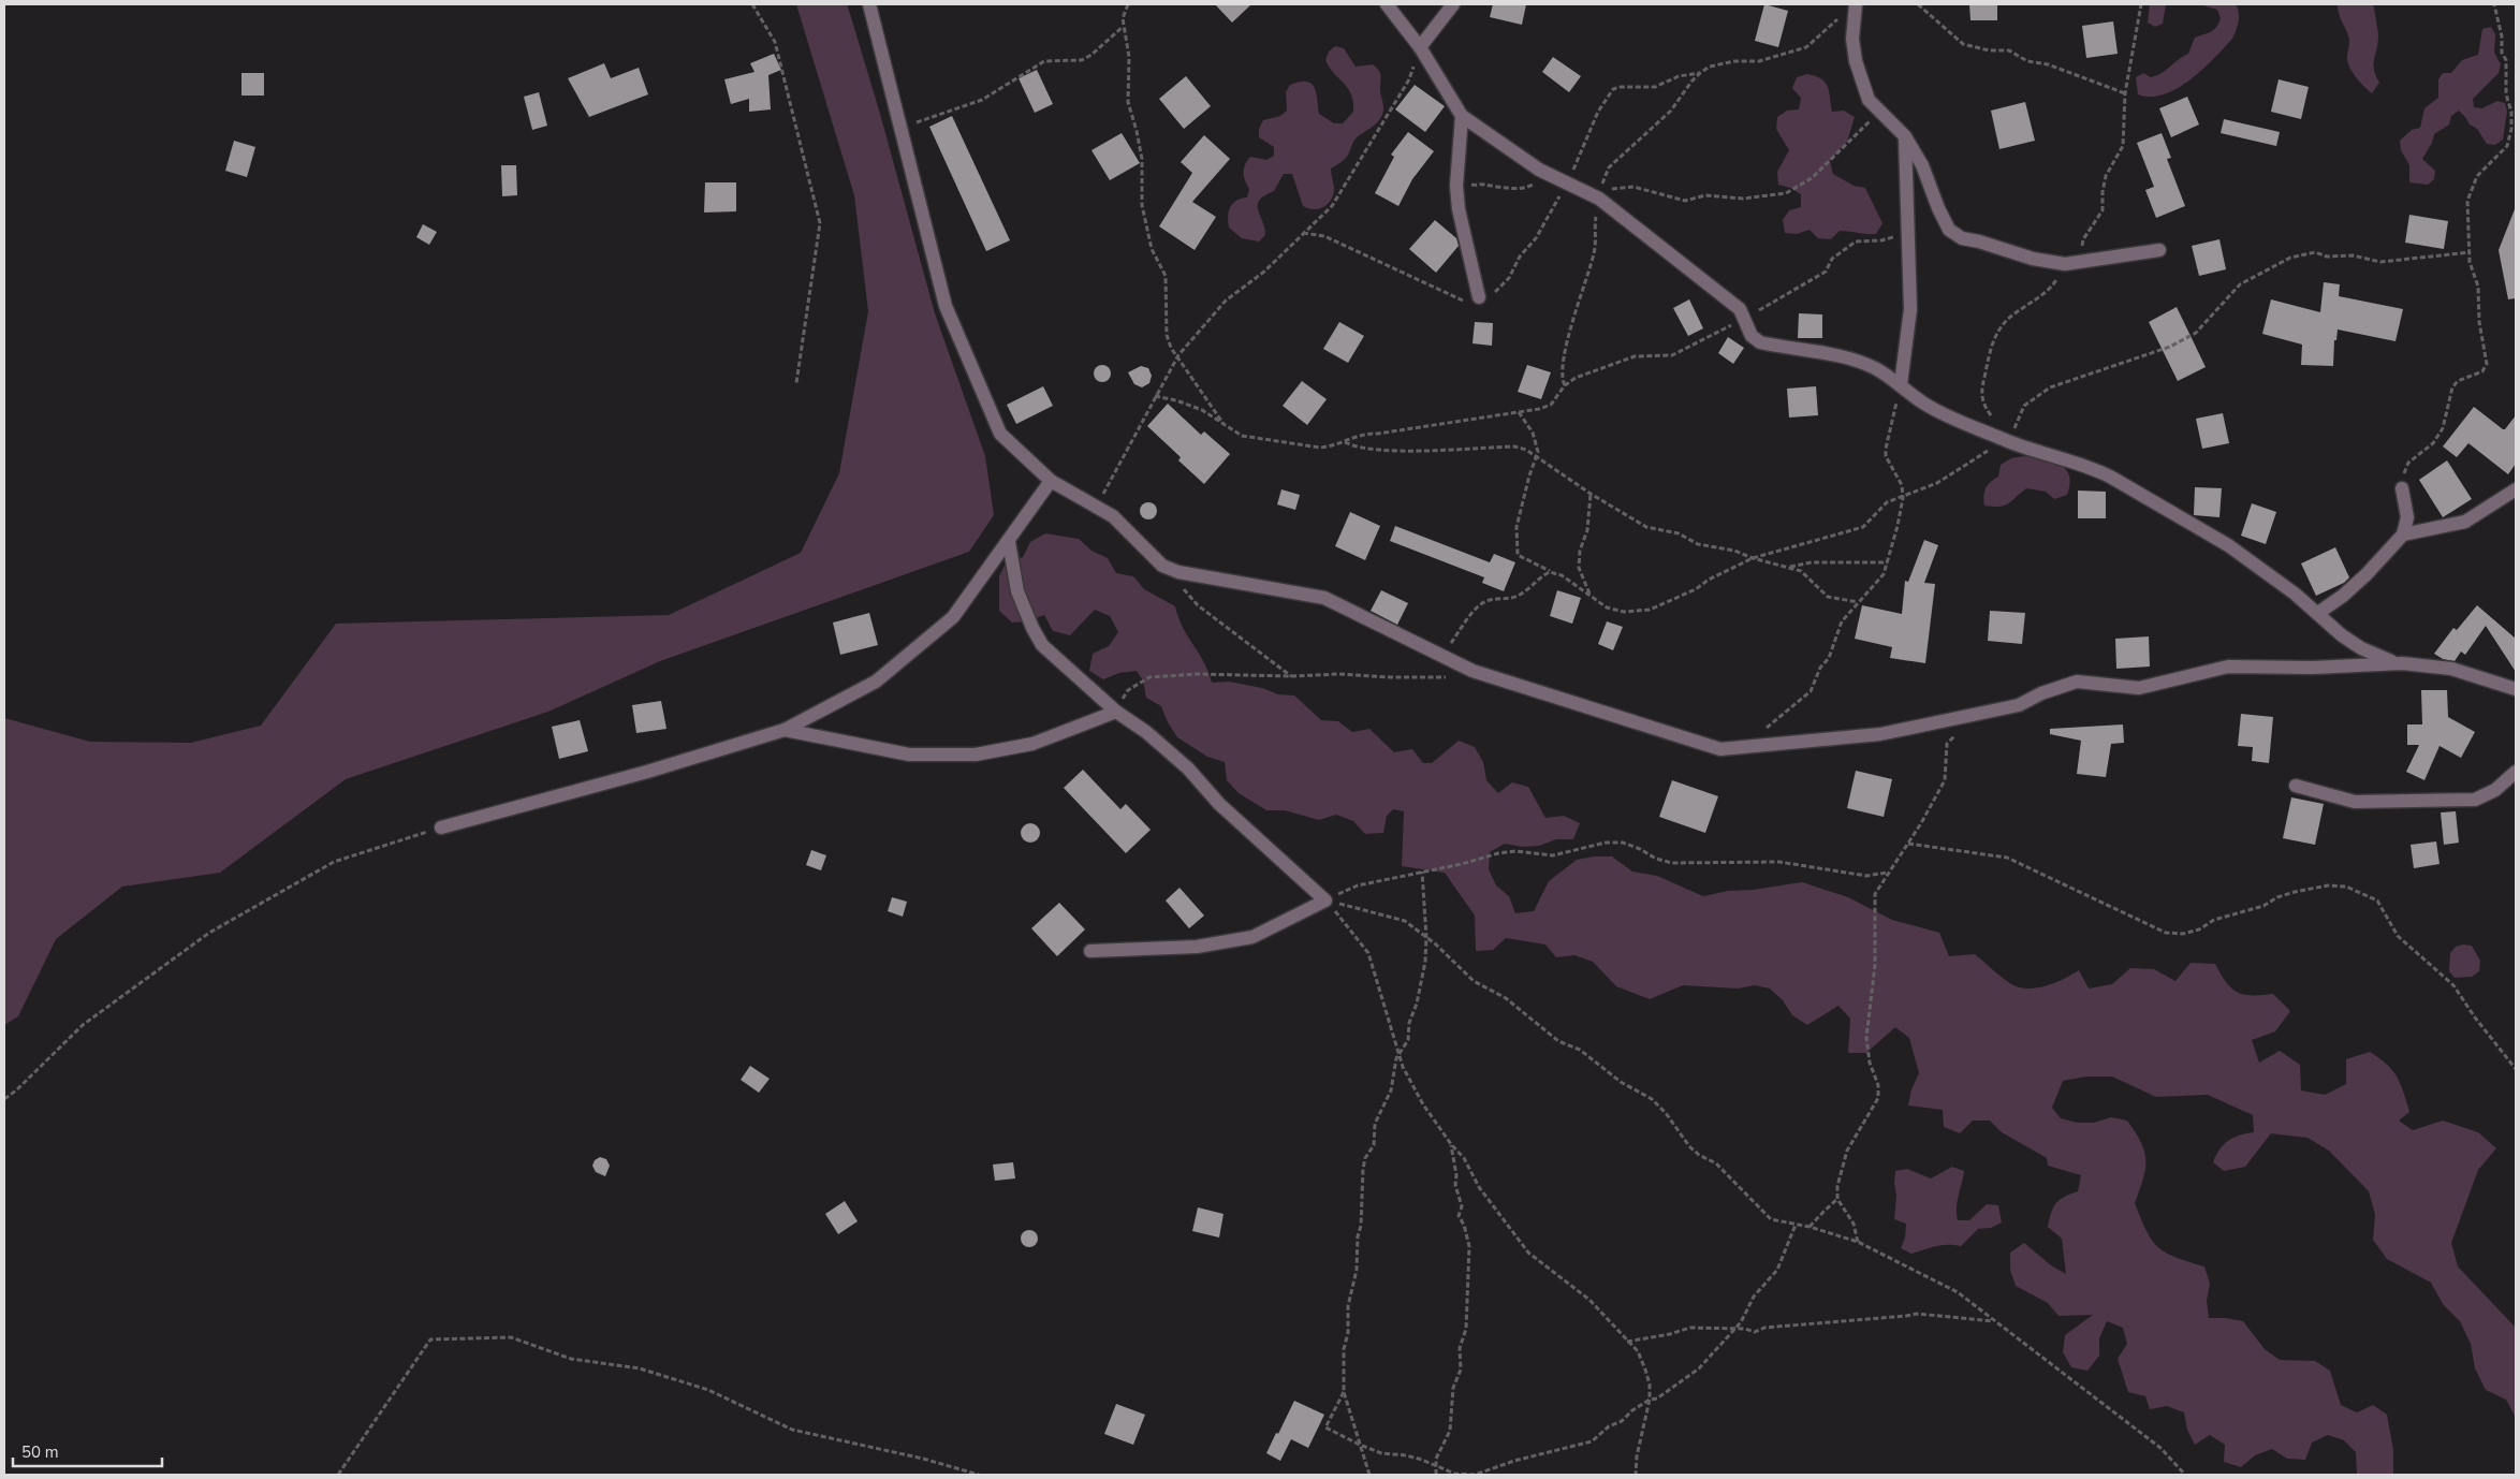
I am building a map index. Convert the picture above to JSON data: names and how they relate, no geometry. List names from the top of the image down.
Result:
{
  "scale_bar": "50 m"
}
